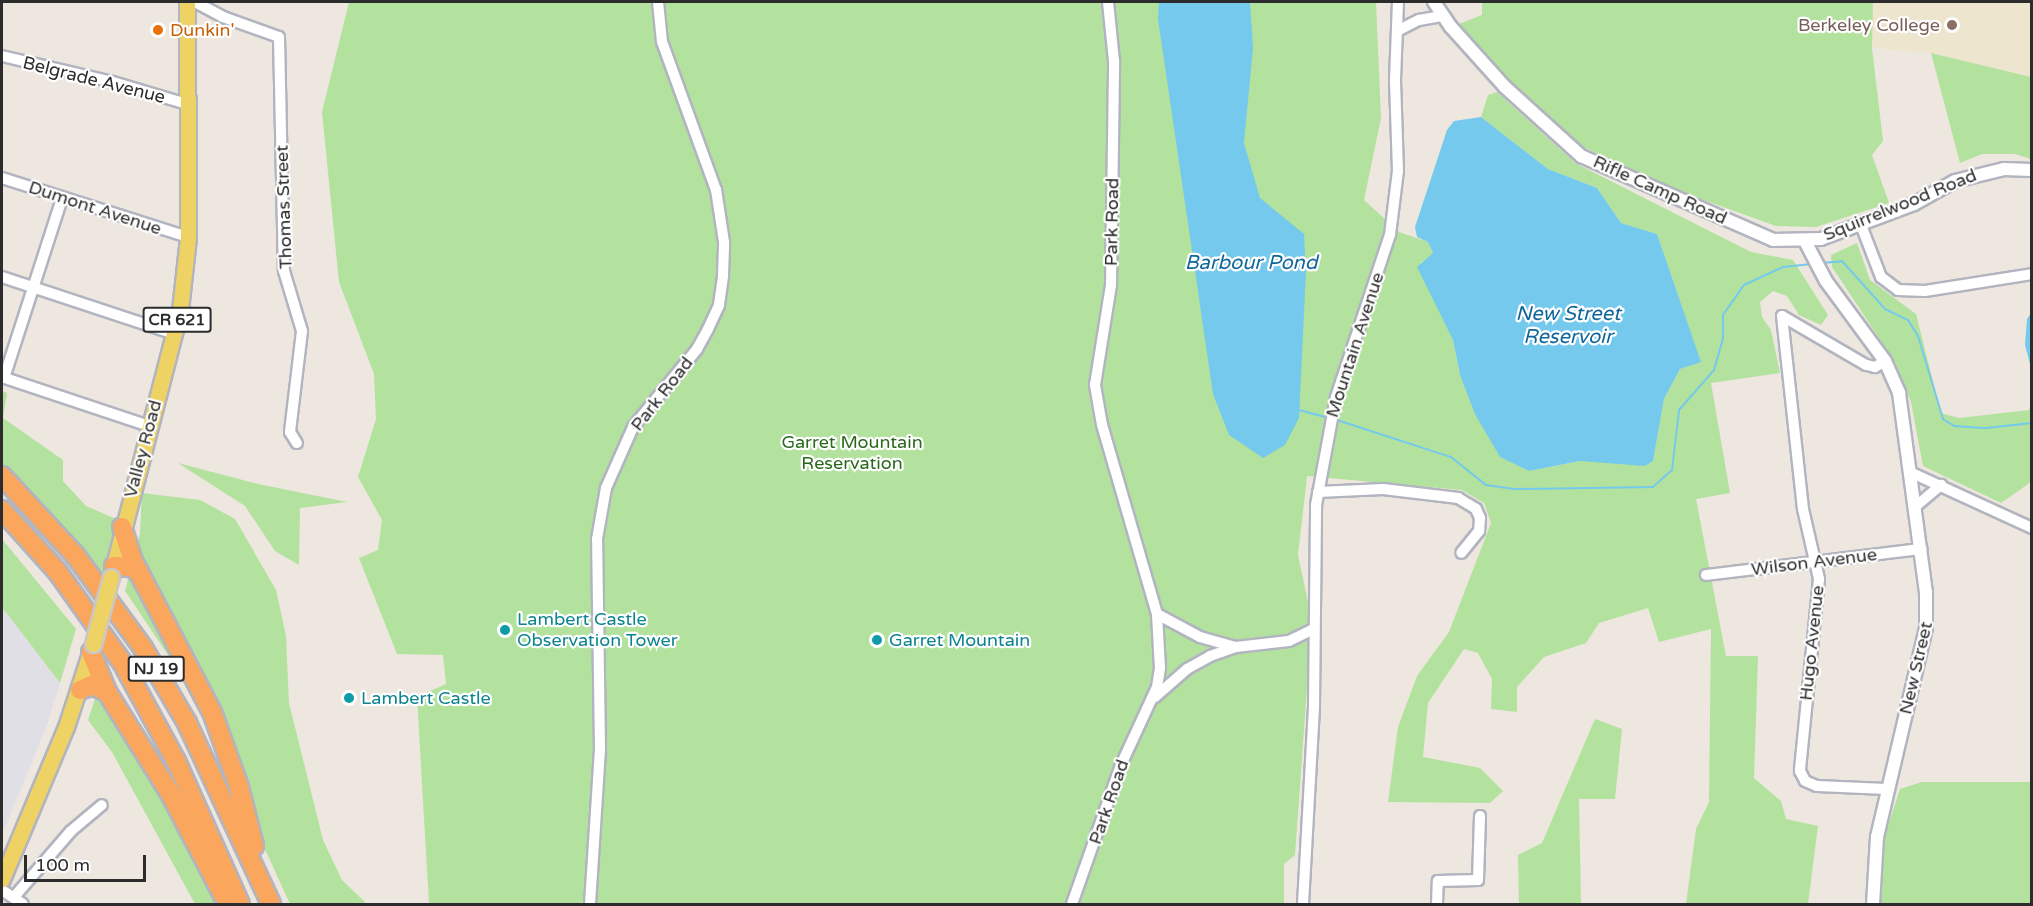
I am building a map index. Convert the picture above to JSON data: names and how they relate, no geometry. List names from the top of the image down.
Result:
{
  "streets": {
    "highway": ["NJ 19"],
    "main road": ["CR 621", "Valley Road"],
    "street": [
      "Belgrade Avenue",
      "Rifle Camp Road",
      "Squirrelwood Road",
      "Thomas Street",
      "Dumont Avenue",
      "Park Road",
      "Mountain Avenue",
      "Wilson Avenue",
      "Hugo Avenue",
      "New Street"
    ]
  },
  "crossings": [
    ["Belgrade Avenue", "Valley Road"],
    ["Rifle Camp Road", "Squirrelwood Road"],
    ["Dumont Avenue", "Valley Road"],
    ["Park Road", "Mountain Avenue"],
    ["Wilson Avenue", "Hugo Avenue"],
    ["Wilson Avenue", "New Street"],
    ["Hugo Avenue", "New Street"]
  ],
  "water": ["Barbour Pond", "New Street Reservoir"],
  "parks": ["Garret Mountain Reservation"],
  "places": [
    "Berkeley College",
    "Dunkin'",
    "Lambert Castle Observation Tower",
    "Garret Mountain",
    "Lambert Castle"
  ],
  "scale_bar": "100 m"
}
